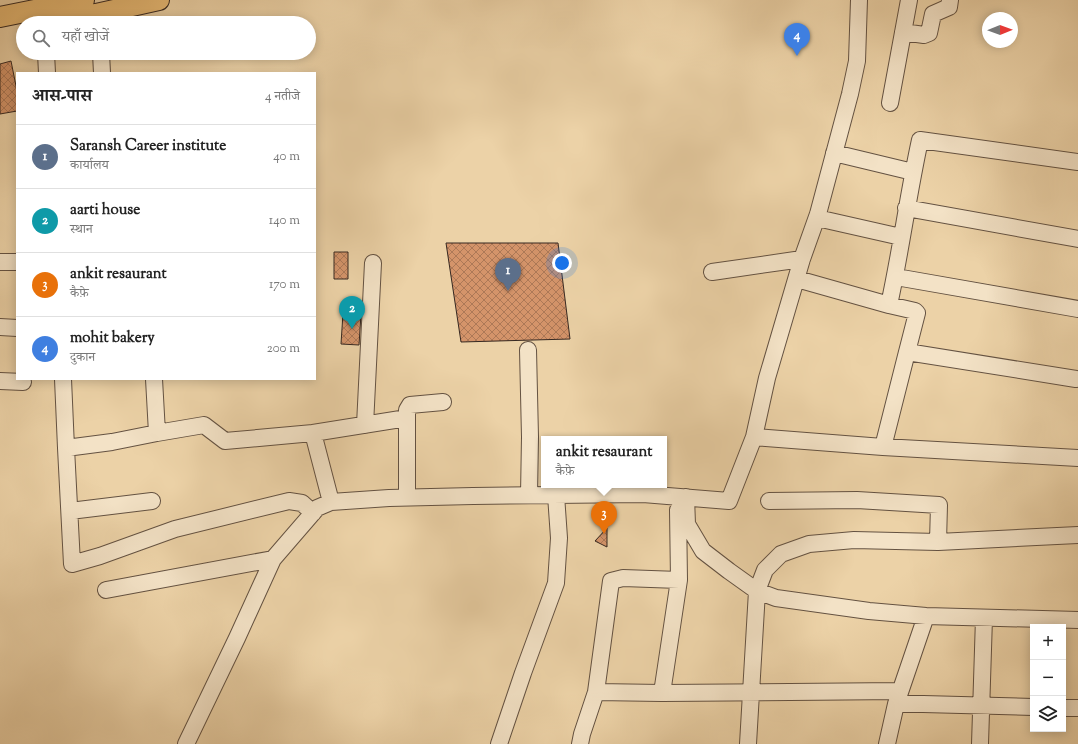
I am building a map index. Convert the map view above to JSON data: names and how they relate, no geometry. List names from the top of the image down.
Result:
{
  "north": "right",
  "page": {
    "search": "यहाँ खोजें",
    "pins": [
      "4",
      "1",
      "2",
      "3"
    ],
    "heading": ["आस-पास", "4 नतीजे"],
    "list": [
      {
        "mark": "1",
        "name": "Saransh Career institute",
        "note": "कार्यालय",
        "value": "40 m"
      },
      {
        "mark": "2",
        "name": "aarti house",
        "note": "स्थान",
        "value": "140 m"
      },
      {
        "mark": "3",
        "name": "ankit resaurant",
        "note": "कैफ़े",
        "value": "170 m"
      },
      {
        "mark": "4",
        "name": "mohit bakery",
        "note": "दुकान",
        "value": "200 m"
      }
    ],
    "popup": ["ankit resaurant", "कैफ़े"],
    "map_buttons": ["+", "−"]
  }
}
